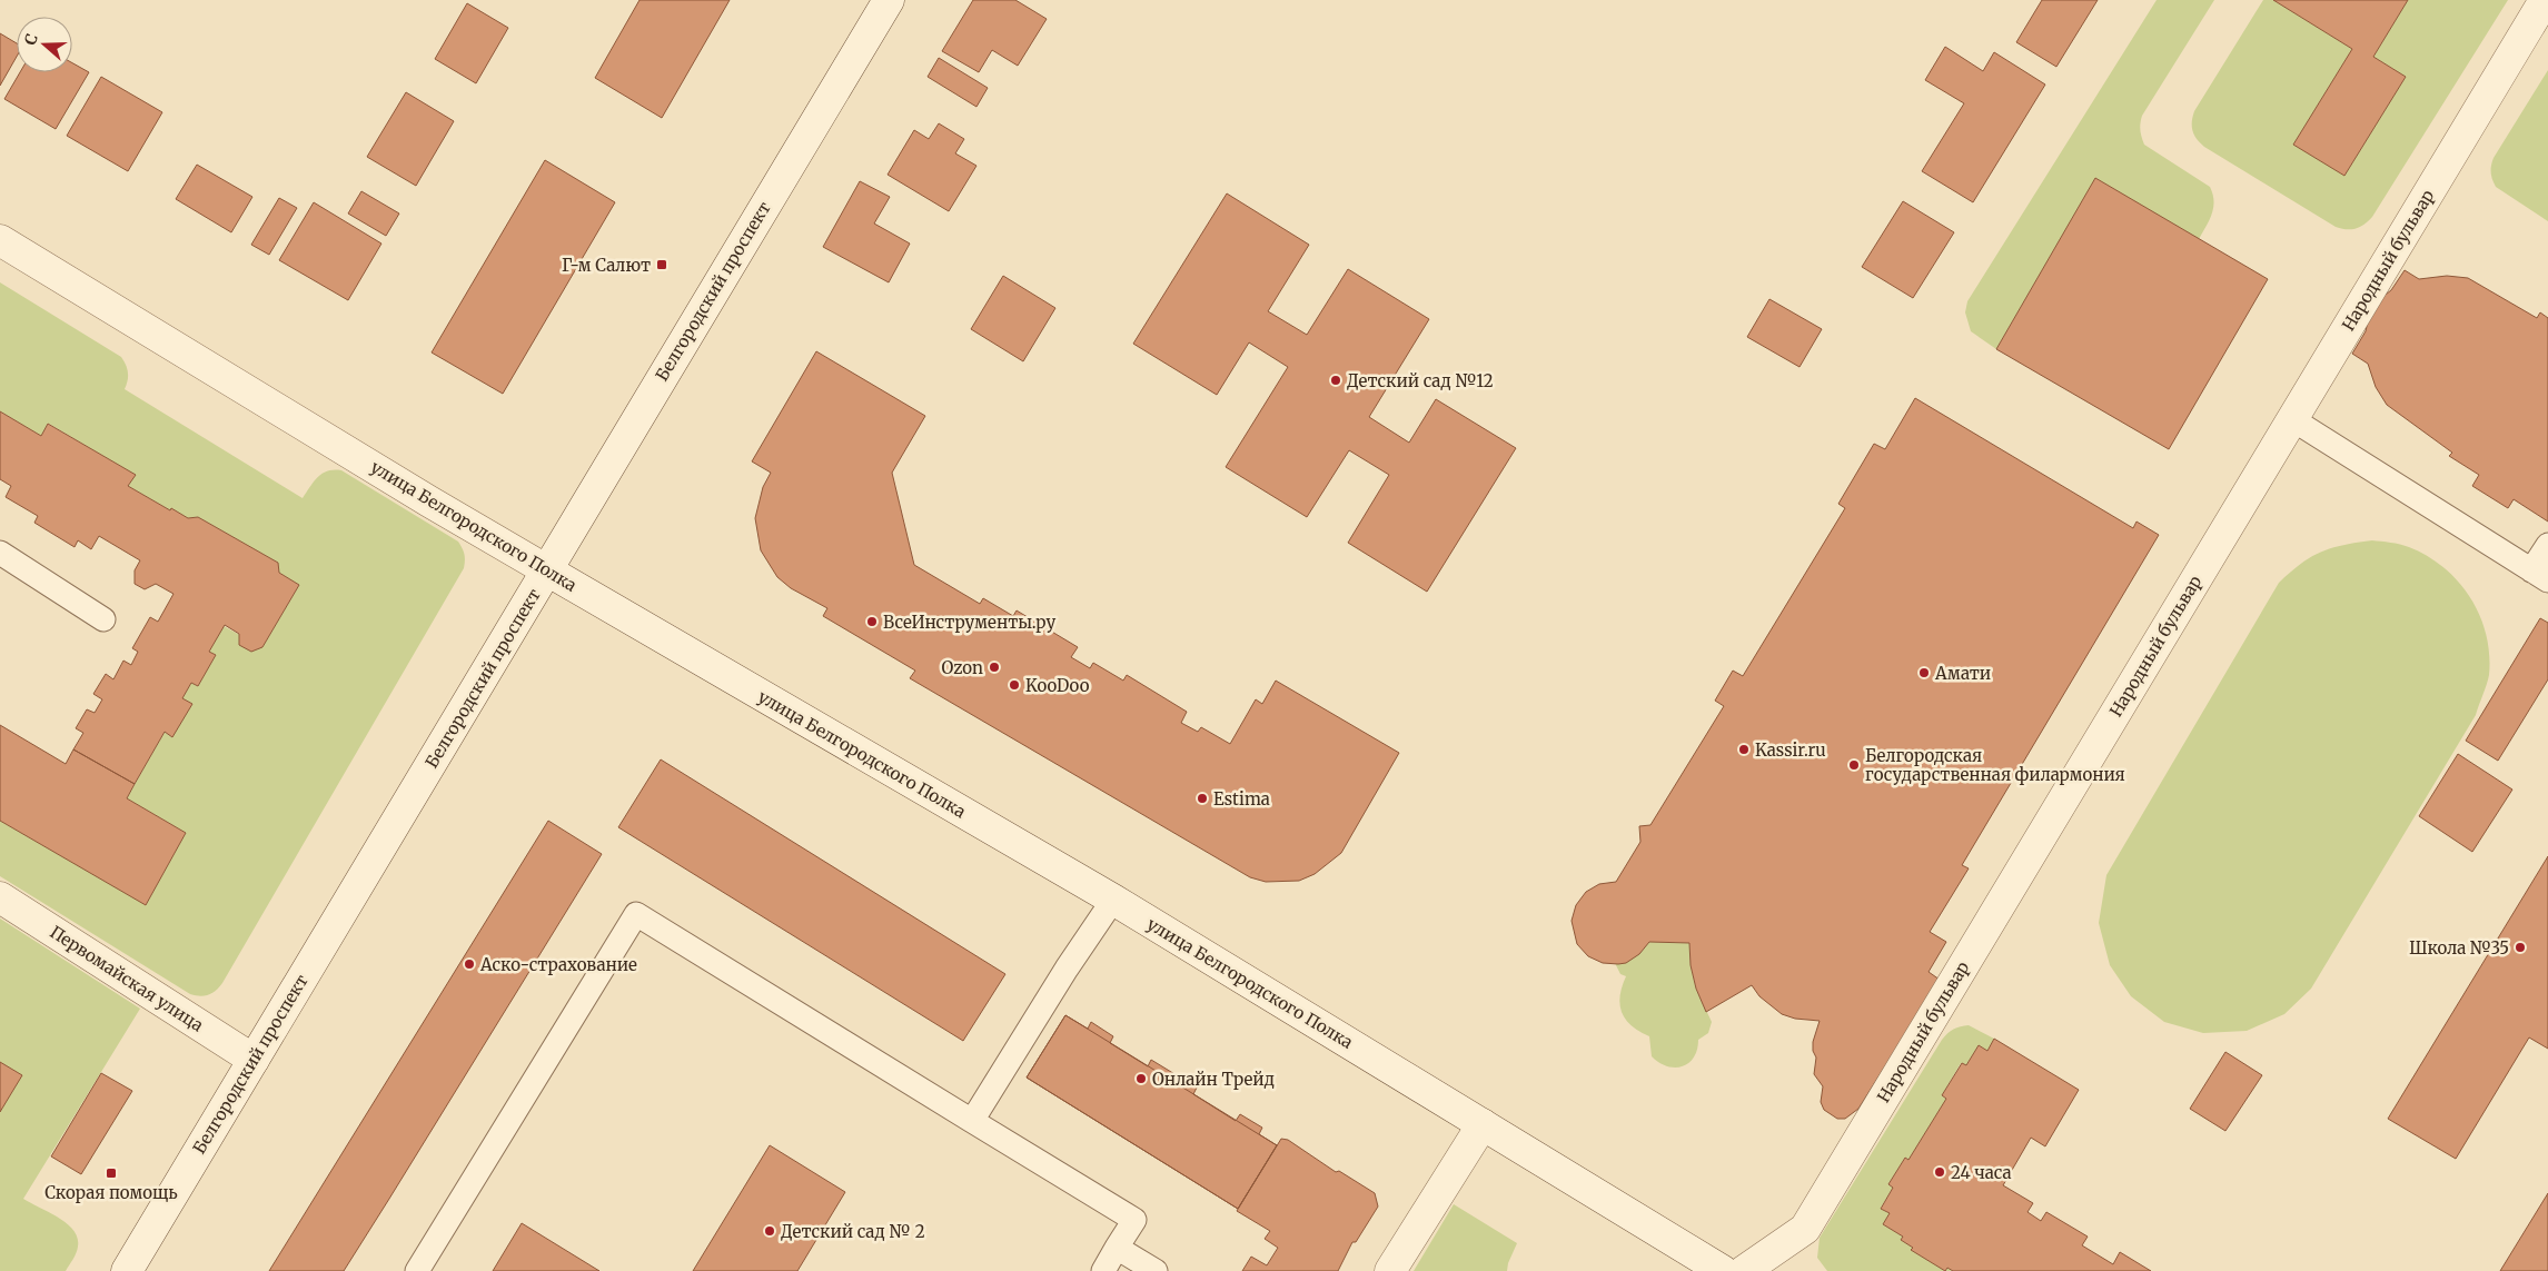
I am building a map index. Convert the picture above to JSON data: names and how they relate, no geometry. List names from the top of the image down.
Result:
{
  "streets": {
    "main road": [
      "Народный бульвар",
      "Белгородский проспект",
      "улица Белгородского Полка",
      "Первомайская улица"
    ]
  },
  "crossings": [
    ["Белгородский проспект", "улица Белгородского Полка"],
    ["Белгородский проспект", "Первомайская улица"]
  ],
  "places": {
    "transit": ["Г-м Салют", "Скорая помощь"],
    "other": [
      "Детский сад №12",
      "ВсеИнструменты.ру",
      "Ozon",
      "Амати",
      "KooDoo",
      "Kassir.ru",
      "Белгородская государственная филармония",
      "Estima",
      "Школа №35",
      "Аско-страхование",
      "Онлайн Трейд",
      "24 часа",
      "Детский сад № 2"
    ]
  },
  "north": "left"
}
